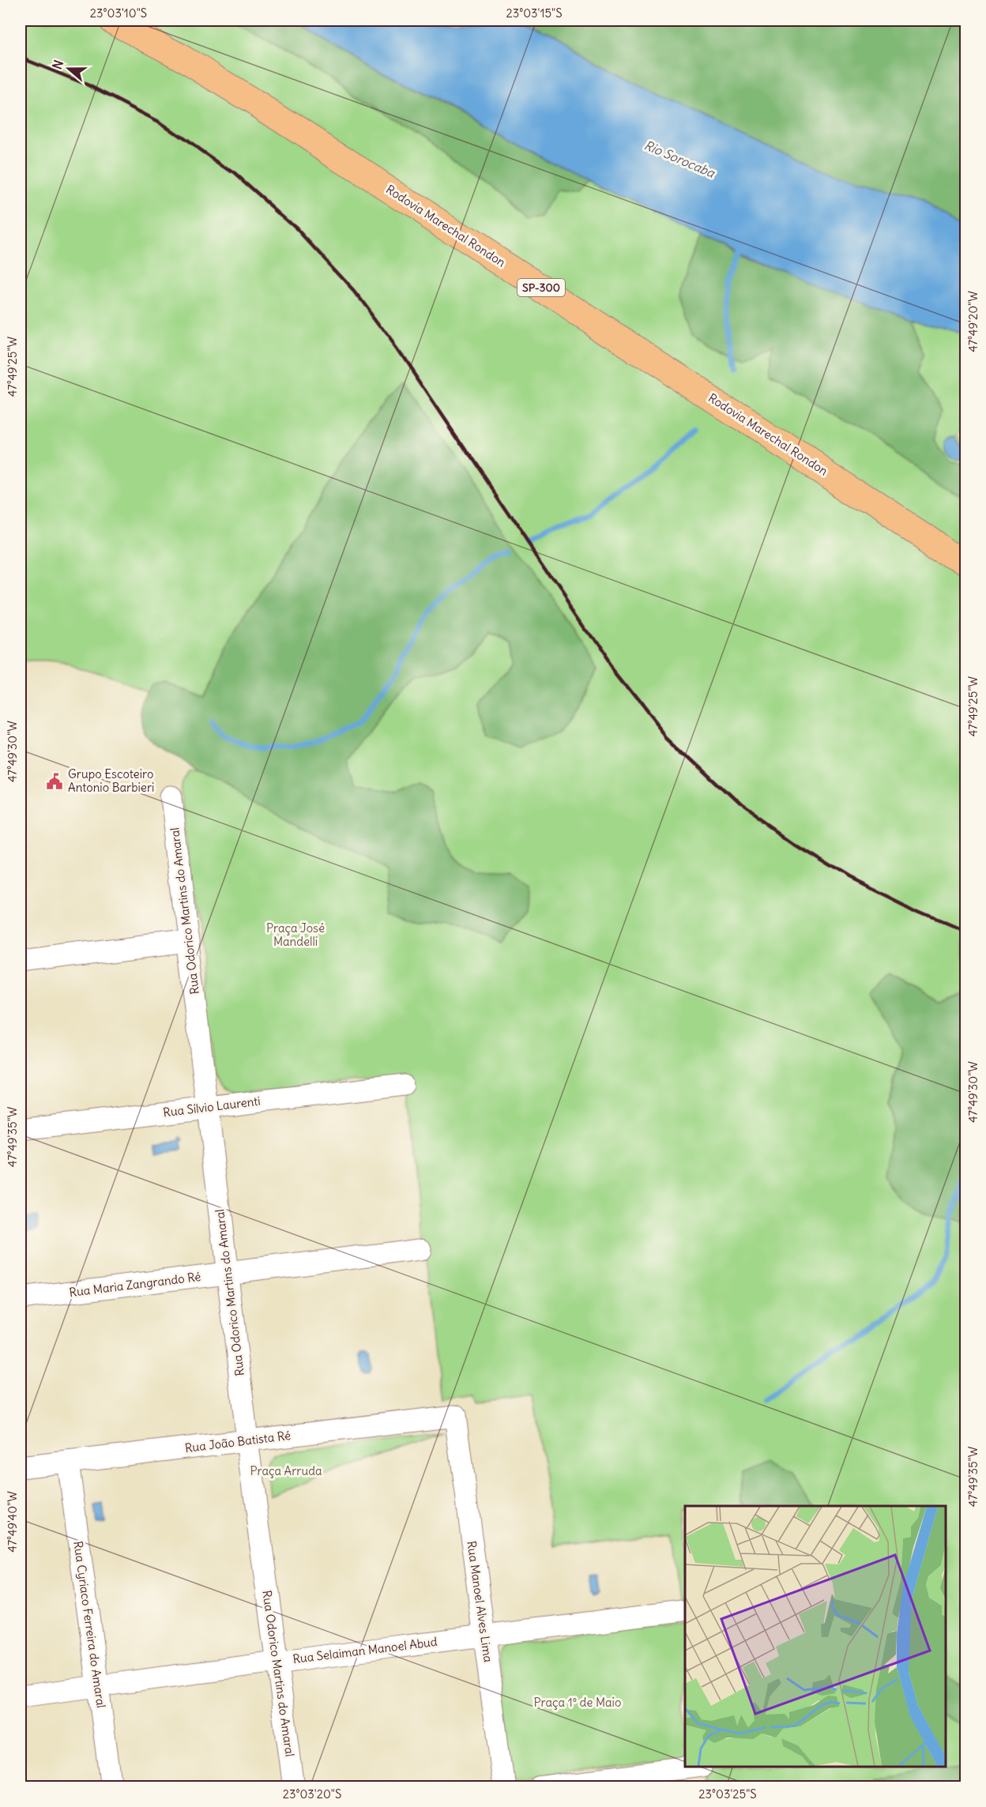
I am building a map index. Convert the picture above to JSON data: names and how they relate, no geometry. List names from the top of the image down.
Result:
{
  "streets": {
    "main road": ["Rodovia Marechal Rondon", "SP-300"],
    "street": [
      "Rua Odorico Martins do Amaral",
      "Rua Sílvio Laurenti",
      "Rua Maria Zangrando Ré",
      "Rua João Batista Ré",
      "Rua Manoel Alves Lima",
      "Rua Cyriaco Ferreira do Amaral",
      "Rua Selaiman Manoel Abud"
    ]
  },
  "crossings": [
    ["Rua Odorico Martins do Amaral", "Rua Sílvio Laurenti"],
    ["Rua Odorico Martins do Amaral", "Rua Maria Zangrando Ré"],
    ["Rua Odorico Martins do Amaral", "Rua João Batista Ré"],
    ["Rua Odorico Martins do Amaral", "Rua Selaiman Manoel Abud"],
    ["Rua João Batista Ré", "Rua Manoel Alves Lima"],
    ["Rua João Batista Ré", "Rua Cyriaco Ferreira do Amaral"],
    ["Rua Manoel Alves Lima", "Rua Selaiman Manoel Abud"],
    ["Rua Cyriaco Ferreira do Amaral", "Rua Selaiman Manoel Abud"]
  ],
  "water": ["Rio Sorocaba"],
  "parks": ["Praça José Mandelli", "Praça Arruda", "Praça 1º de Maio"],
  "places": {
    "public building": ["Grupo Escoteiro Antonio Barbieri"]
  },
  "north": "left",
  "coordinates": [
    "23°03'10\"S",
    "23°03'15\"S",
    "47°49'20\"W",
    "47°49'25\"W",
    "47°49'30\"W",
    "47°49'35\"W",
    "47°49'40\"W",
    "23°03'20\"S",
    "23°03'25\"S"
  ]
}
